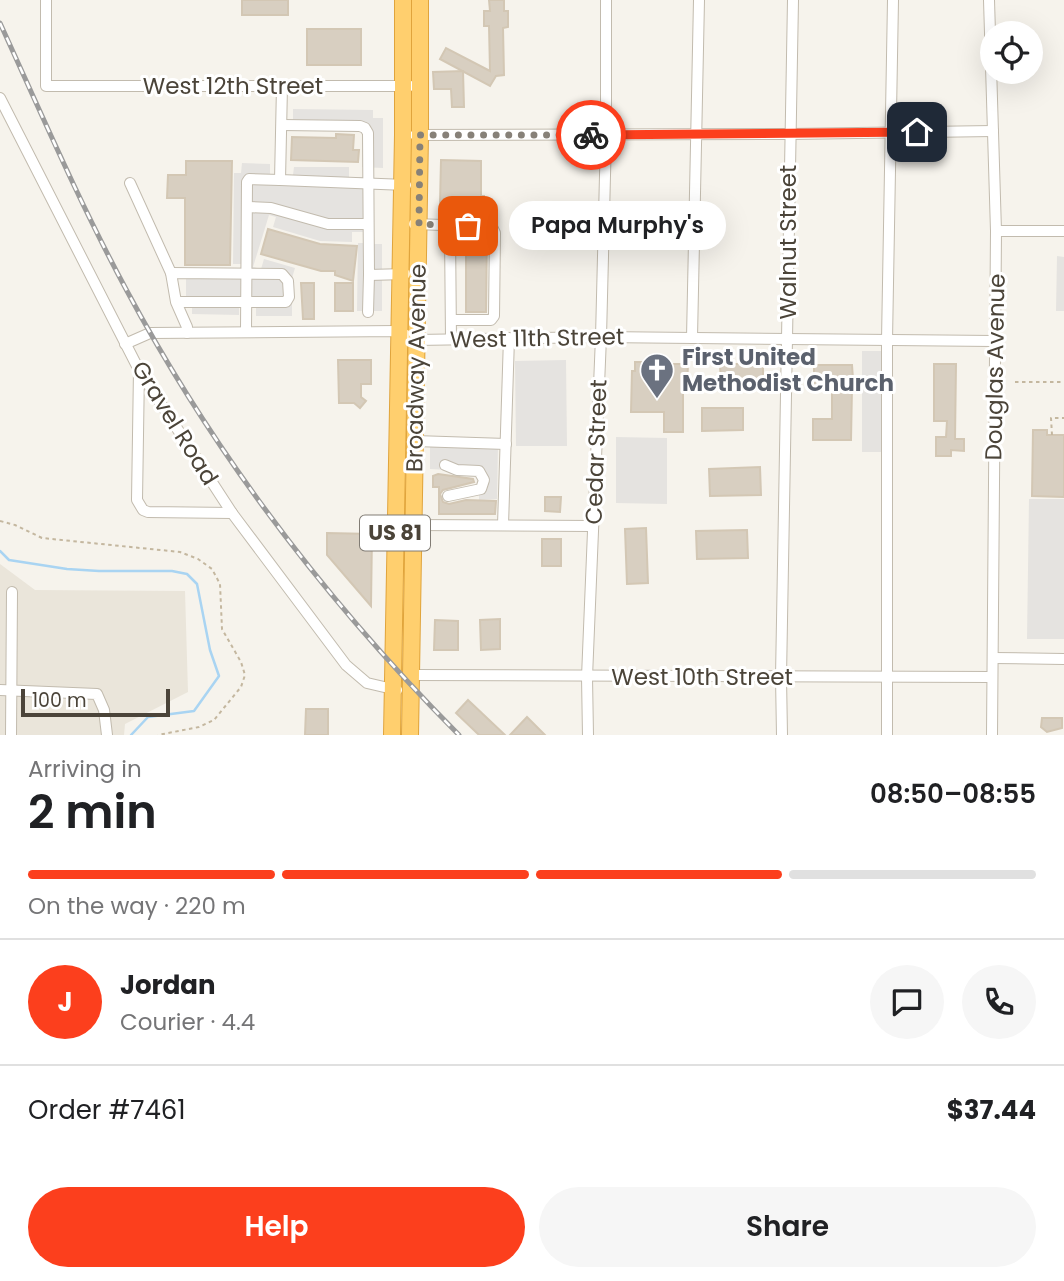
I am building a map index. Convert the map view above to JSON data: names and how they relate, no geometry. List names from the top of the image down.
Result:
{
  "streets": {
    "highway": ["Broadway Avenue", "US 81"],
    "street": [
      "West 12th Street",
      "Walnut Street",
      "West 11th Street",
      "Douglas Avenue",
      "Gravel Road",
      "Cedar Street",
      "West 10th Street"
    ]
  },
  "crossings": [
    ["West 12th Street", "Broadway Avenue"],
    ["Walnut Street", "West 11th Street"],
    ["Walnut Street", "West 10th Street"],
    ["West 11th Street", "Douglas Avenue"],
    ["West 11th Street", "Broadway Avenue"],
    ["West 11th Street", "Gravel Road"],
    ["West 11th Street", "Cedar Street"],
    ["Douglas Avenue", "West 10th Street"],
    ["Broadway Avenue", "Gravel Road"],
    ["Broadway Avenue", "West 10th Street"],
    ["Gravel Road", "West 10th Street"],
    ["Cedar Street", "West 10th Street"]
  ],
  "places": {
    "other": ["Papa Murphy's"],
    "church": ["First United Methodist Church"]
  },
  "scale_bar": "100 m",
  "page": {
    "bubble": "Papa Murphy's",
    "scale": "100 m",
    "heading": ["2 min", "Arriving in", "08:50–08:55"],
    "panel": [
      "Jordan",
      "Courier · 4.4",
      "Order #7461",
      "$37.44"
    ],
    "bar": "On the way · 220 m",
    "round": "J",
    "buttons": ["Help", "Share"]
  }
}
